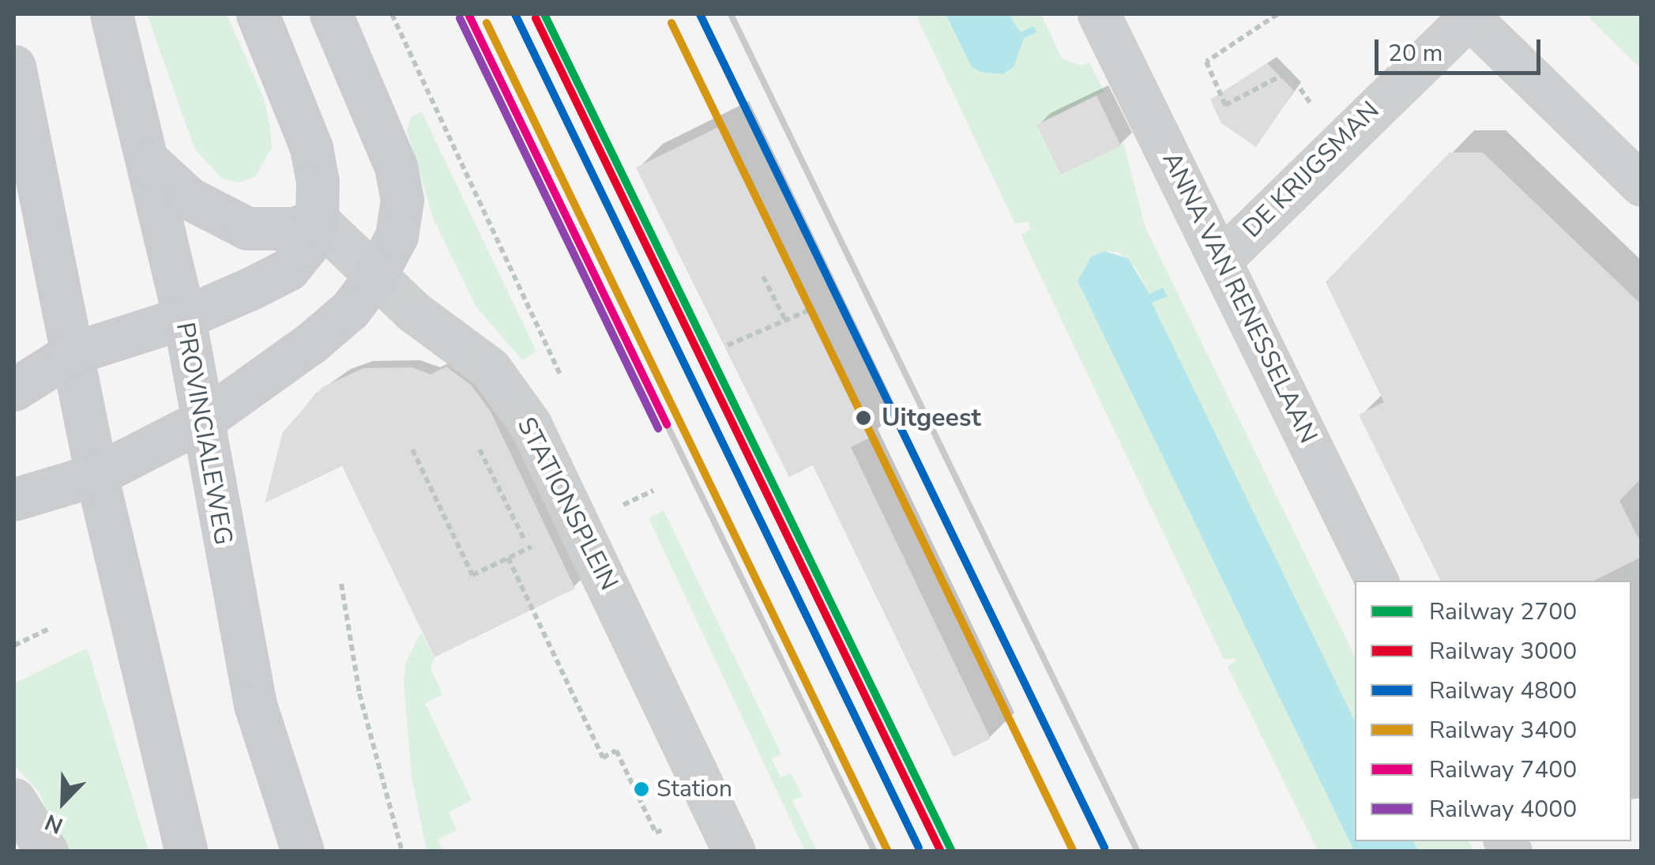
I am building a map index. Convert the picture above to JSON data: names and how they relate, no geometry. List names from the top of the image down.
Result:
{
  "streets": {
    "main road": ["PROVINCIALEWEG"],
    "street": ["DE KRIJGSMAN", "ANNA VAN RENESSELAAN", "STATIONSPLEIN"]
  },
  "crossings": [
    ["DE KRIJGSMAN", "ANNA VAN RENESSELAAN"]
  ],
  "places": ["Uitgeest", "Station"],
  "lines": [
    "rail line 2700",
    "rail line 4800",
    "rail line 7400",
    "rail line 3000",
    "rail line 4000",
    "rail line 3400"
  ],
  "legend": [
    "Railway 2700",
    "Railway 3000",
    "Railway 4800",
    "Railway 3400",
    "Railway 7400",
    "Railway 4000"
  ],
  "scale_bar": "20 m",
  "north": "bottom left"
}
